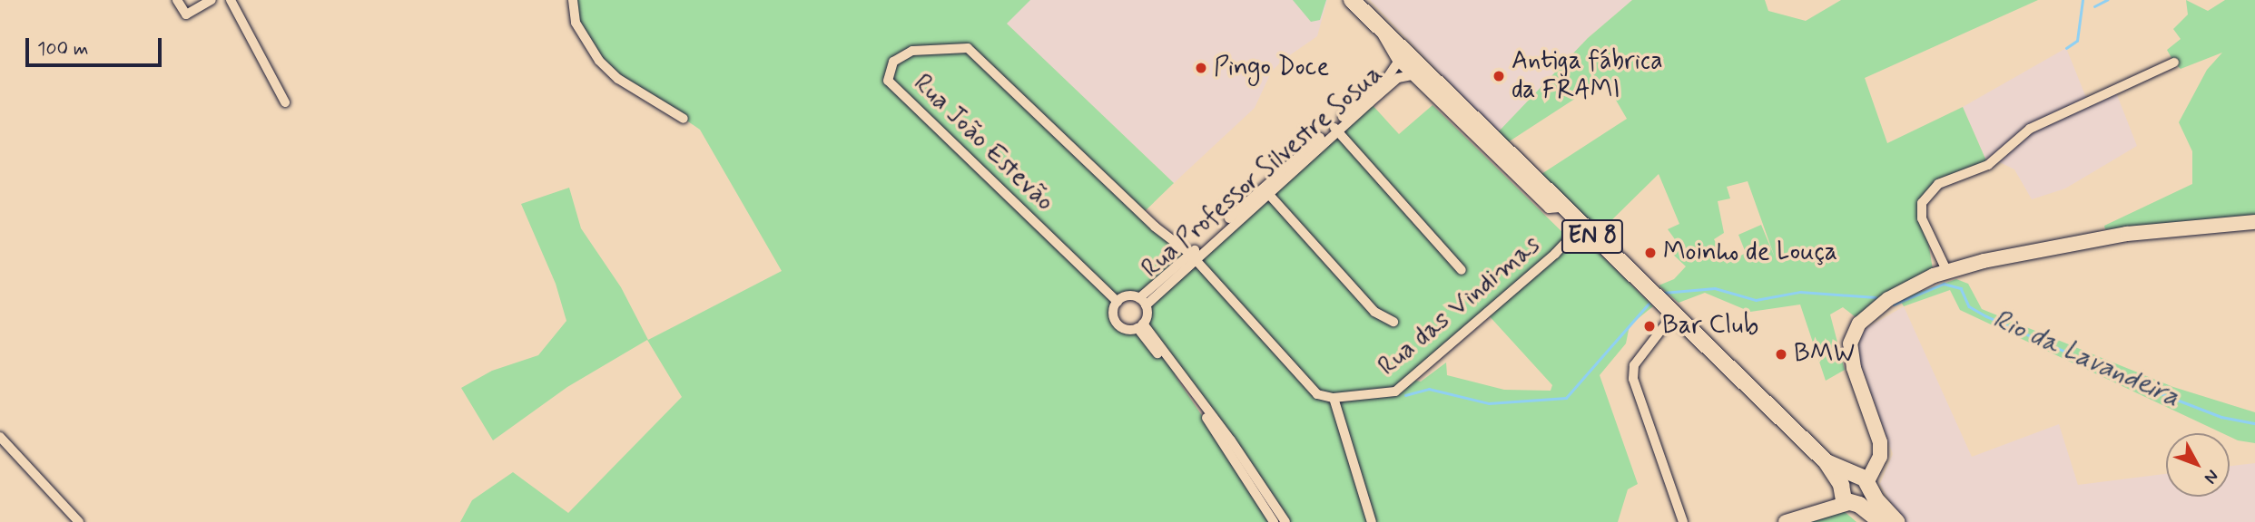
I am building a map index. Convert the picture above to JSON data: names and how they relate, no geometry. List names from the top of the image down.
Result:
{
  "streets": {
    "main road": ["EN 8"],
    "street": ["Rua João Estevão", "Rua Professor Silvestre Sosua", "Rua das Vindimas"]
  },
  "crossings": [
    ["Rua João Estevão", "Rua Professor Silvestre Sosua"],
    ["EN 8", "Rua das Vindimas"]
  ],
  "water": ["Rio da Lavandeira"],
  "places": [
    "Pingo Doce",
    "Antiga fábrica da FRAMI",
    "Moinho de Louça",
    "Bar Club",
    "BMW"
  ],
  "scale_bar": "100 m",
  "north": "bottom right"
}
